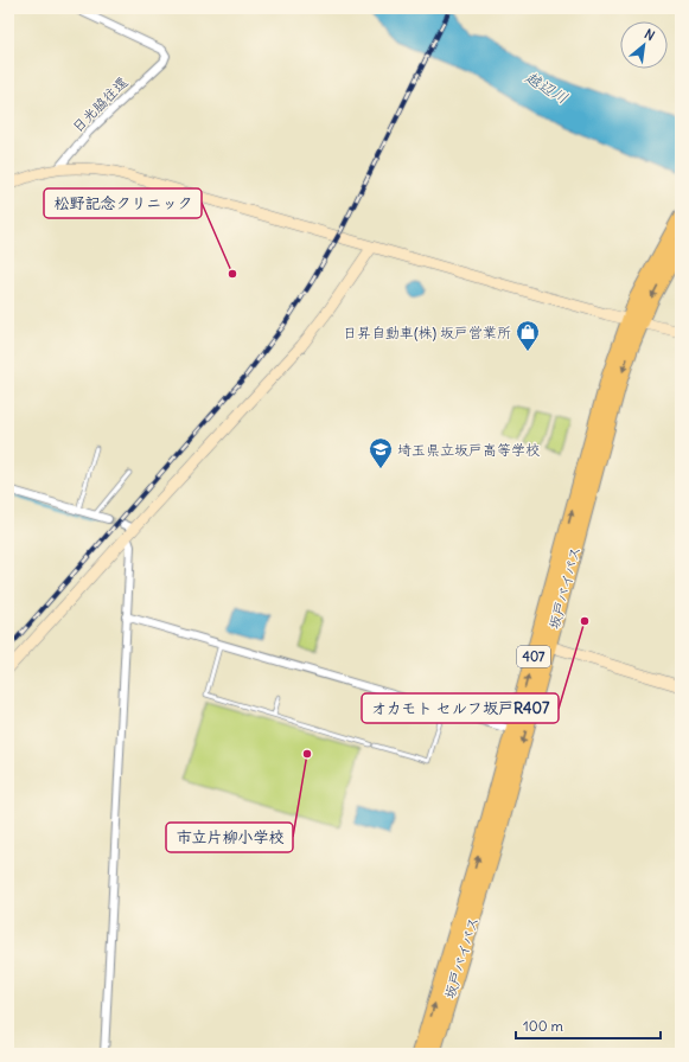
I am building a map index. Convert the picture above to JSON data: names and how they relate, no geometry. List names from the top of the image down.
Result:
{
  "streets": {
    "highway": ["坂戸バイパス", "407"],
    "street": ["日光脇往還"]
  },
  "water": ["越辺川"],
  "places": {
    "other": ["松野記念クリニック", "オカモト セルフ坂戸R407", "市立片柳小学校"],
    "shop": ["日昇自動車(株) 坂戸営業所"],
    "school or university": ["埼玉県立坂戸高等学校"]
  },
  "scale_bar": "100 m",
  "north": "top right"
}
